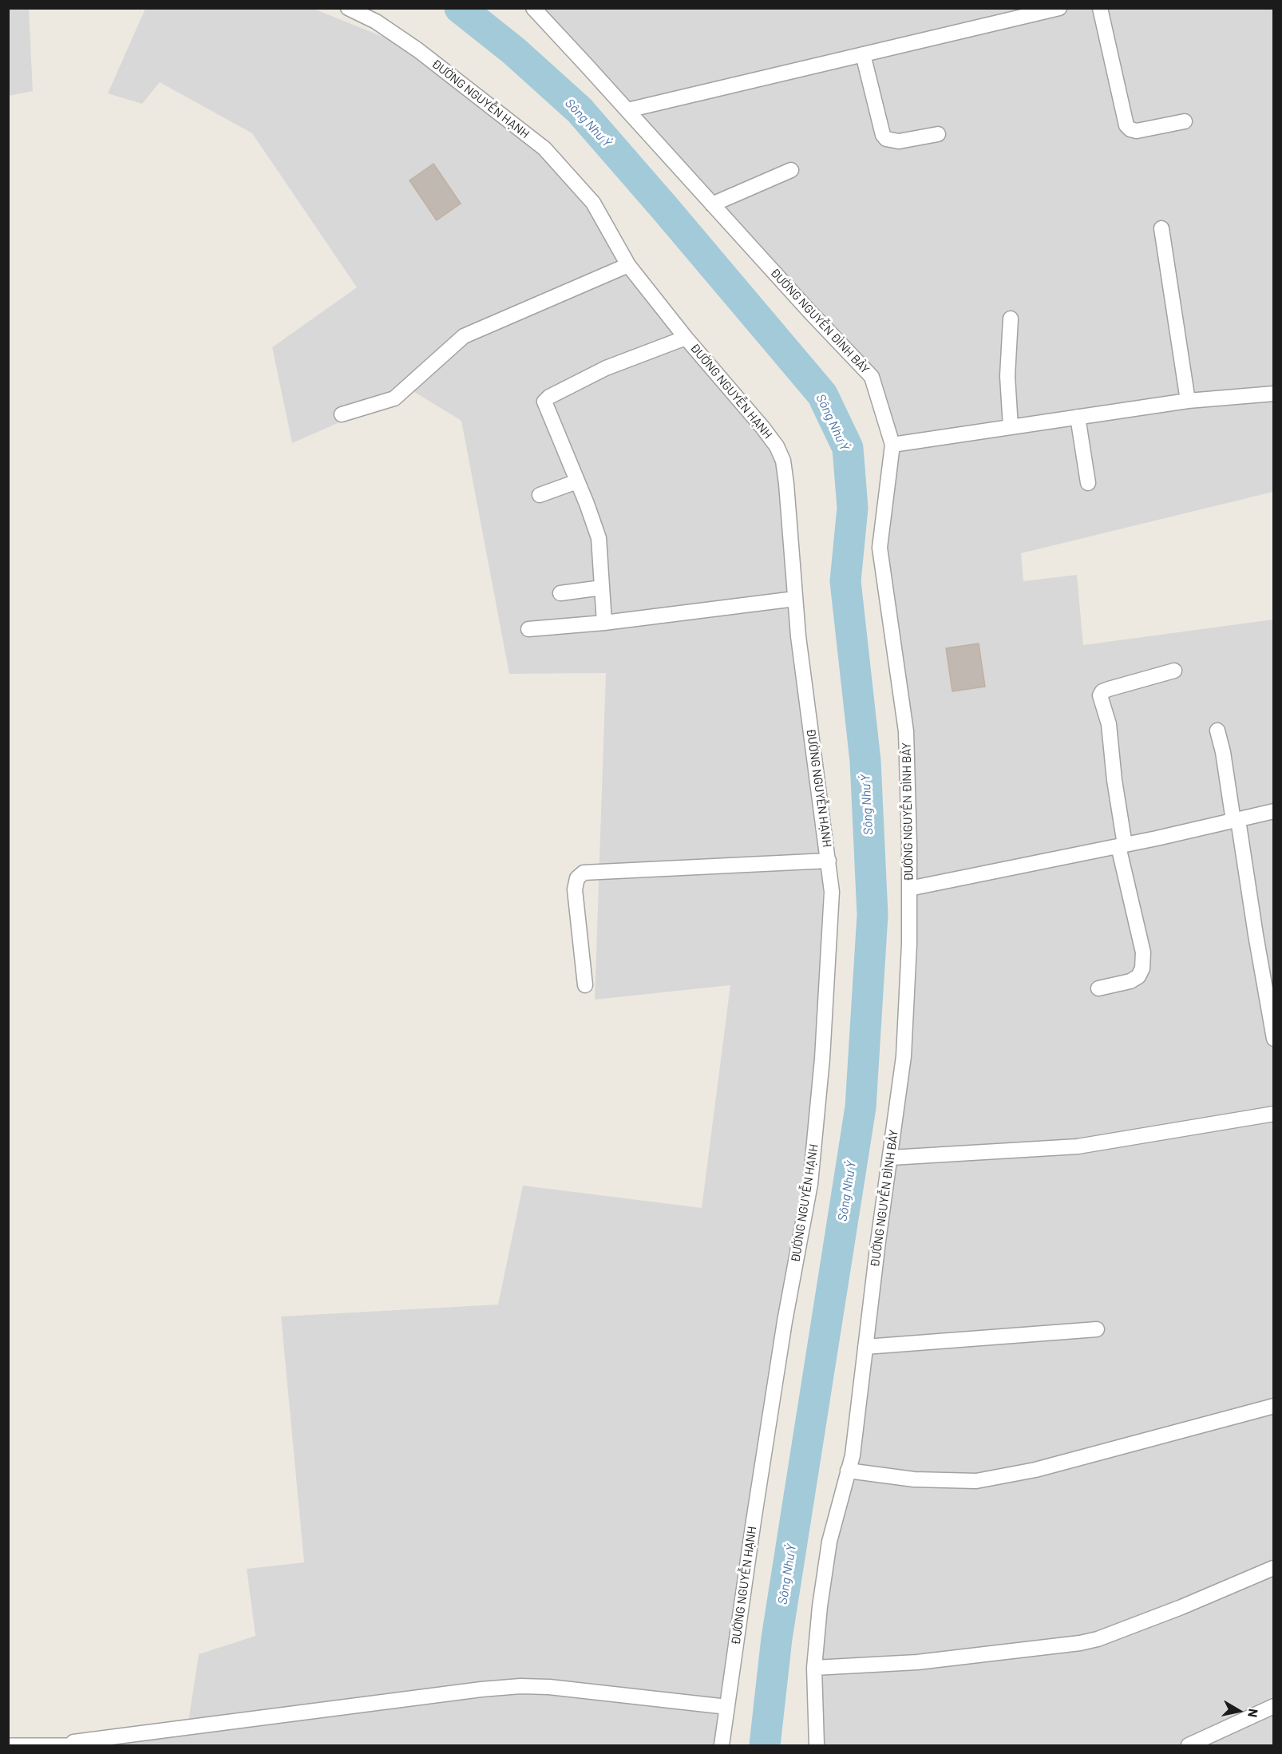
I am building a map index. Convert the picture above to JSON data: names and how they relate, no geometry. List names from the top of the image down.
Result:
{
  "streets": {
    "street": ["ĐƯỜNG NGUYỄN HẠNH", "ĐƯỜNG NGUYỄN ĐÌNH BẢY"]
  },
  "water": ["Sông Như Ý"],
  "north": "right"
}
